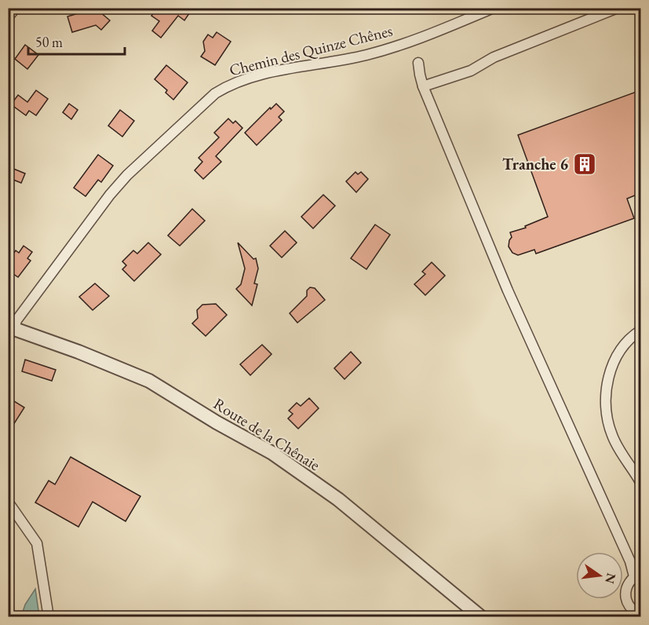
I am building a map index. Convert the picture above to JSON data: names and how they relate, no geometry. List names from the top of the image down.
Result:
{
  "streets": {
    "street": ["Chemin des Quinze Chênes", "Route de la Chênaie"]
  },
  "crossings": [
    ["Chemin des Quinze Chênes", "Route de la Chênaie"]
  ],
  "places": {
    "building": ["Tranche 6"]
  },
  "scale_bar": "50 m",
  "north": "right"
}
